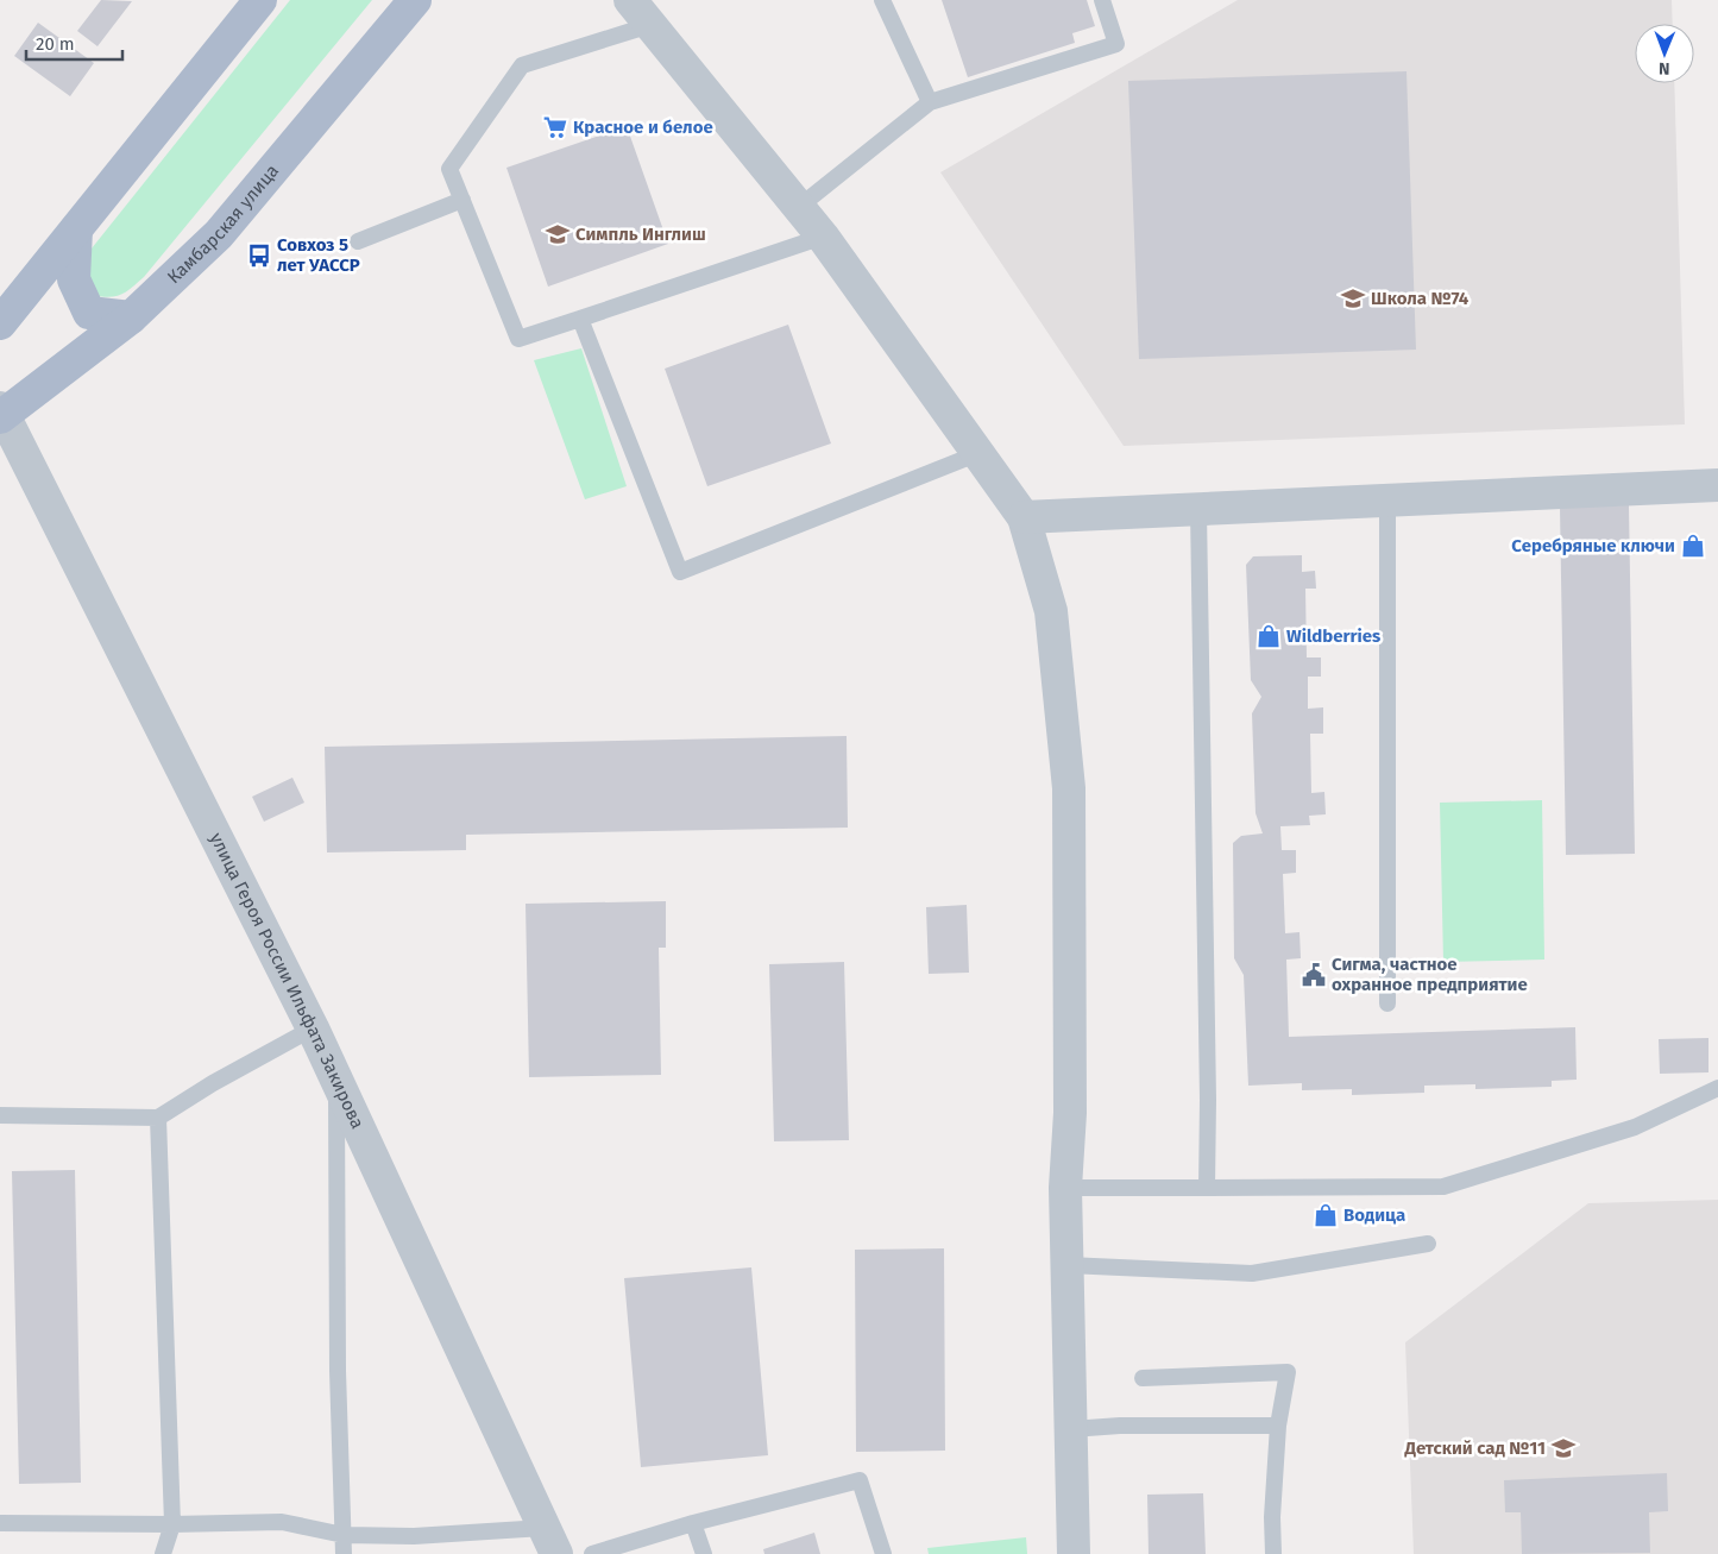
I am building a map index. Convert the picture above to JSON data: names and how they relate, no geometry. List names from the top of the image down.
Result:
{
  "streets": {
    "main road": ["Камбарская улица"],
    "street": ["улица Героя России Ильфата Закирова"]
  },
  "crossings": [
    ["Камбарская улица", "улица Героя России Ильфата Закирова"]
  ],
  "places": {
    "supermarket": ["Красное и белое"],
    "school or university": ["Симпль Инглиш", "Школа №74", "Детский сад №11"],
    "bus stop": ["Совхоз 5 лет УАССР"],
    "shop": ["Серебряные ключи", "Wildberries", "Водица"],
    "public building": ["Сигма, частное охранное предприятие"]
  },
  "scale_bar": "20 m",
  "north": "bottom"
}
